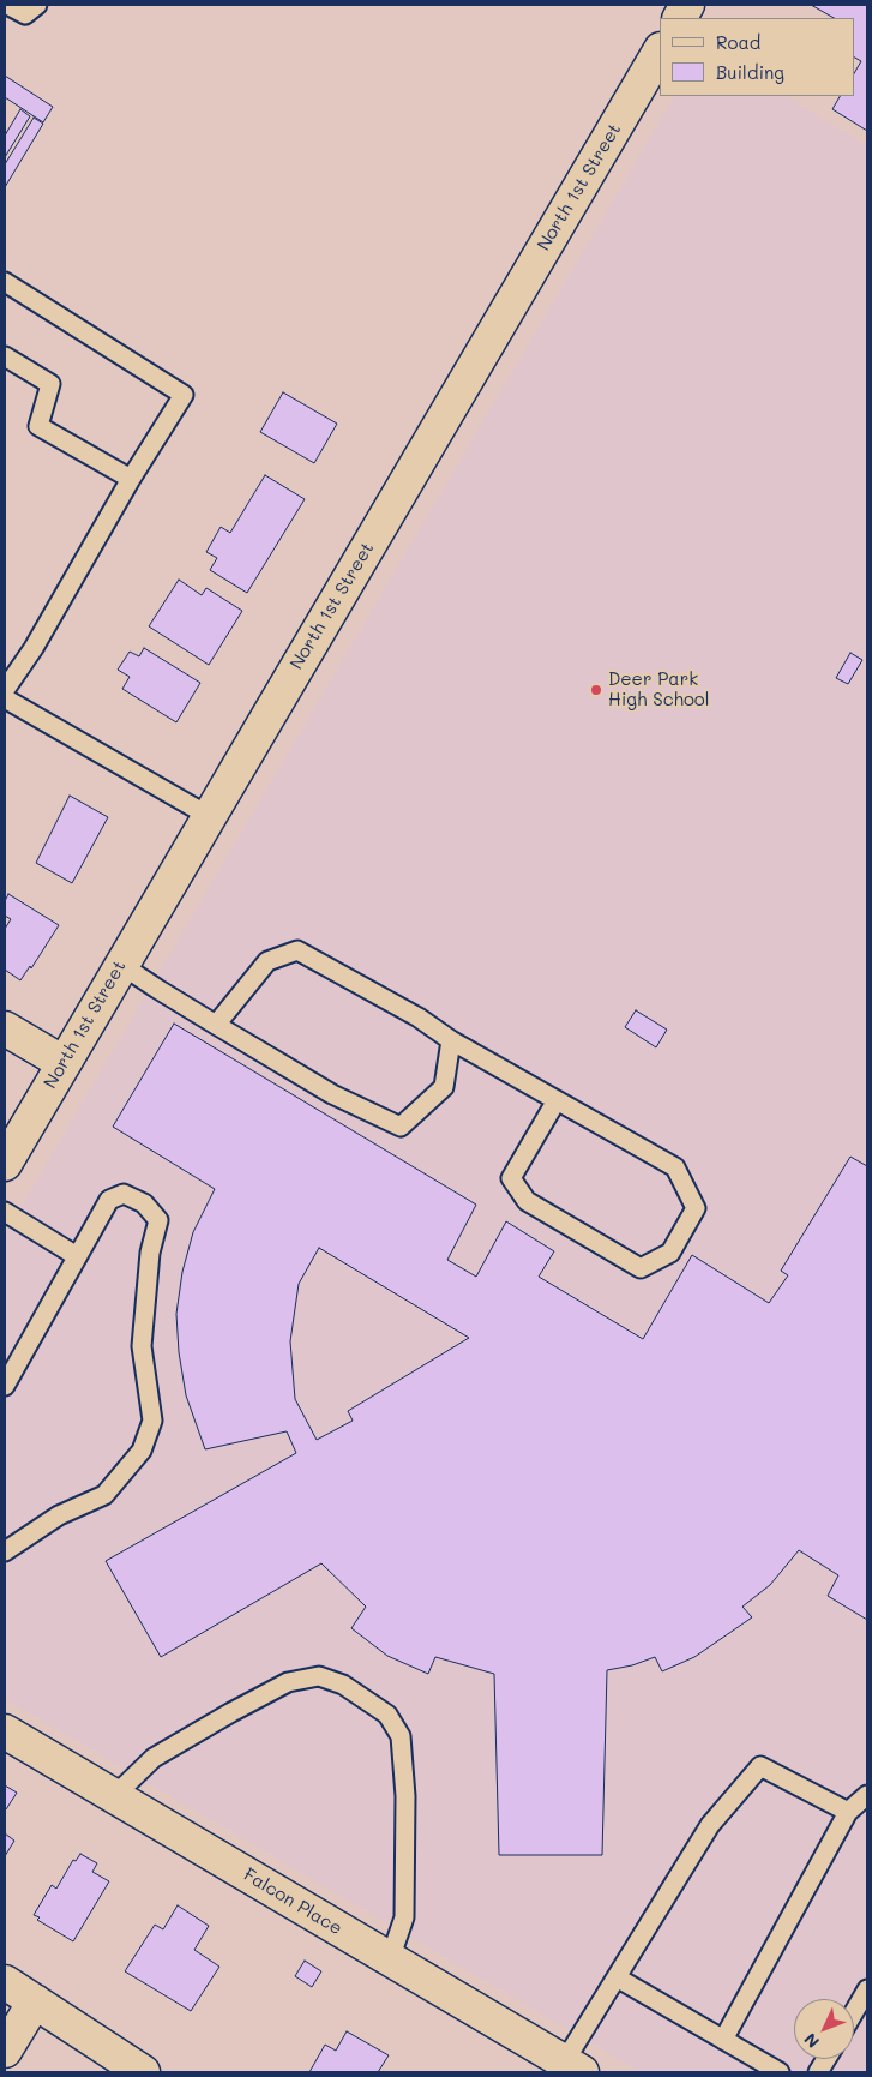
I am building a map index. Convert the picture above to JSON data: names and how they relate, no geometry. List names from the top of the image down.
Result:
{
  "streets": {
    "street": ["North 1st Street", "Falcon Place"]
  },
  "places": ["Deer Park High School"],
  "legend": ["Road", "Building"],
  "north": "bottom left"
}
